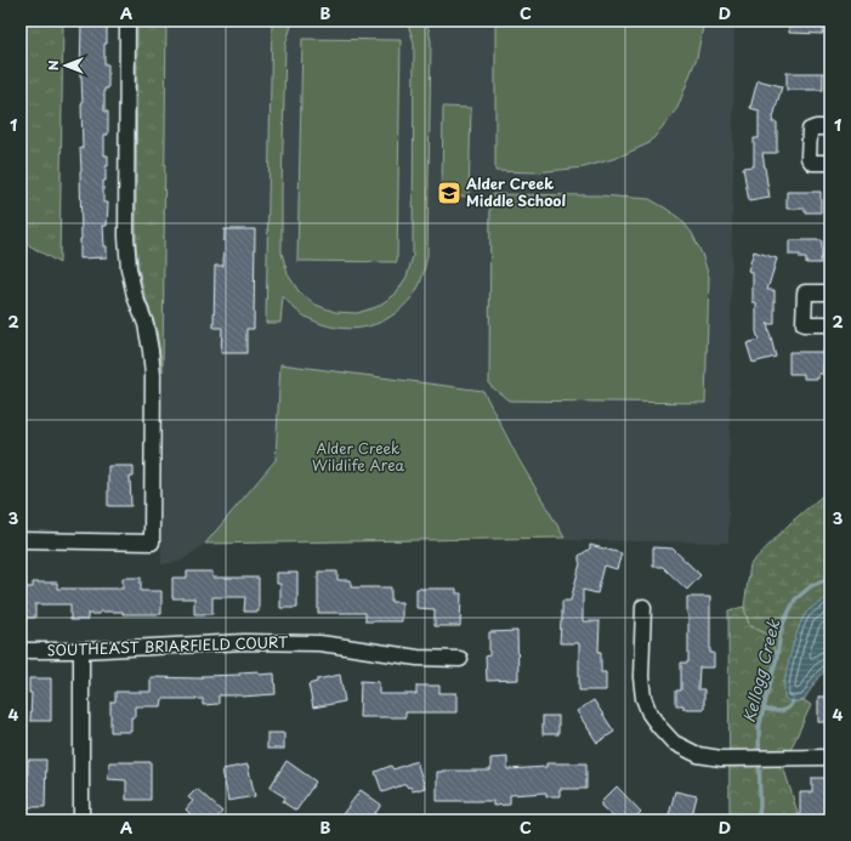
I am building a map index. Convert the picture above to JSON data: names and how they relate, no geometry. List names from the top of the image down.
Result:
{
  "streets": {
    "street": ["SOUTHEAST BRIARFIELD COURT"]
  },
  "water": ["Kellogg Creek"],
  "parks": ["Alder Creek Wildlife Area"],
  "places": {
    "school or university": ["Alder Creek Middle School"]
  },
  "north": "left",
  "grid": {
    "columns": [
      "A",
      "B",
      "C",
      "D"
    ],
    "rows": [
      "1",
      "2",
      "3",
      "4"
    ]
  }
}
